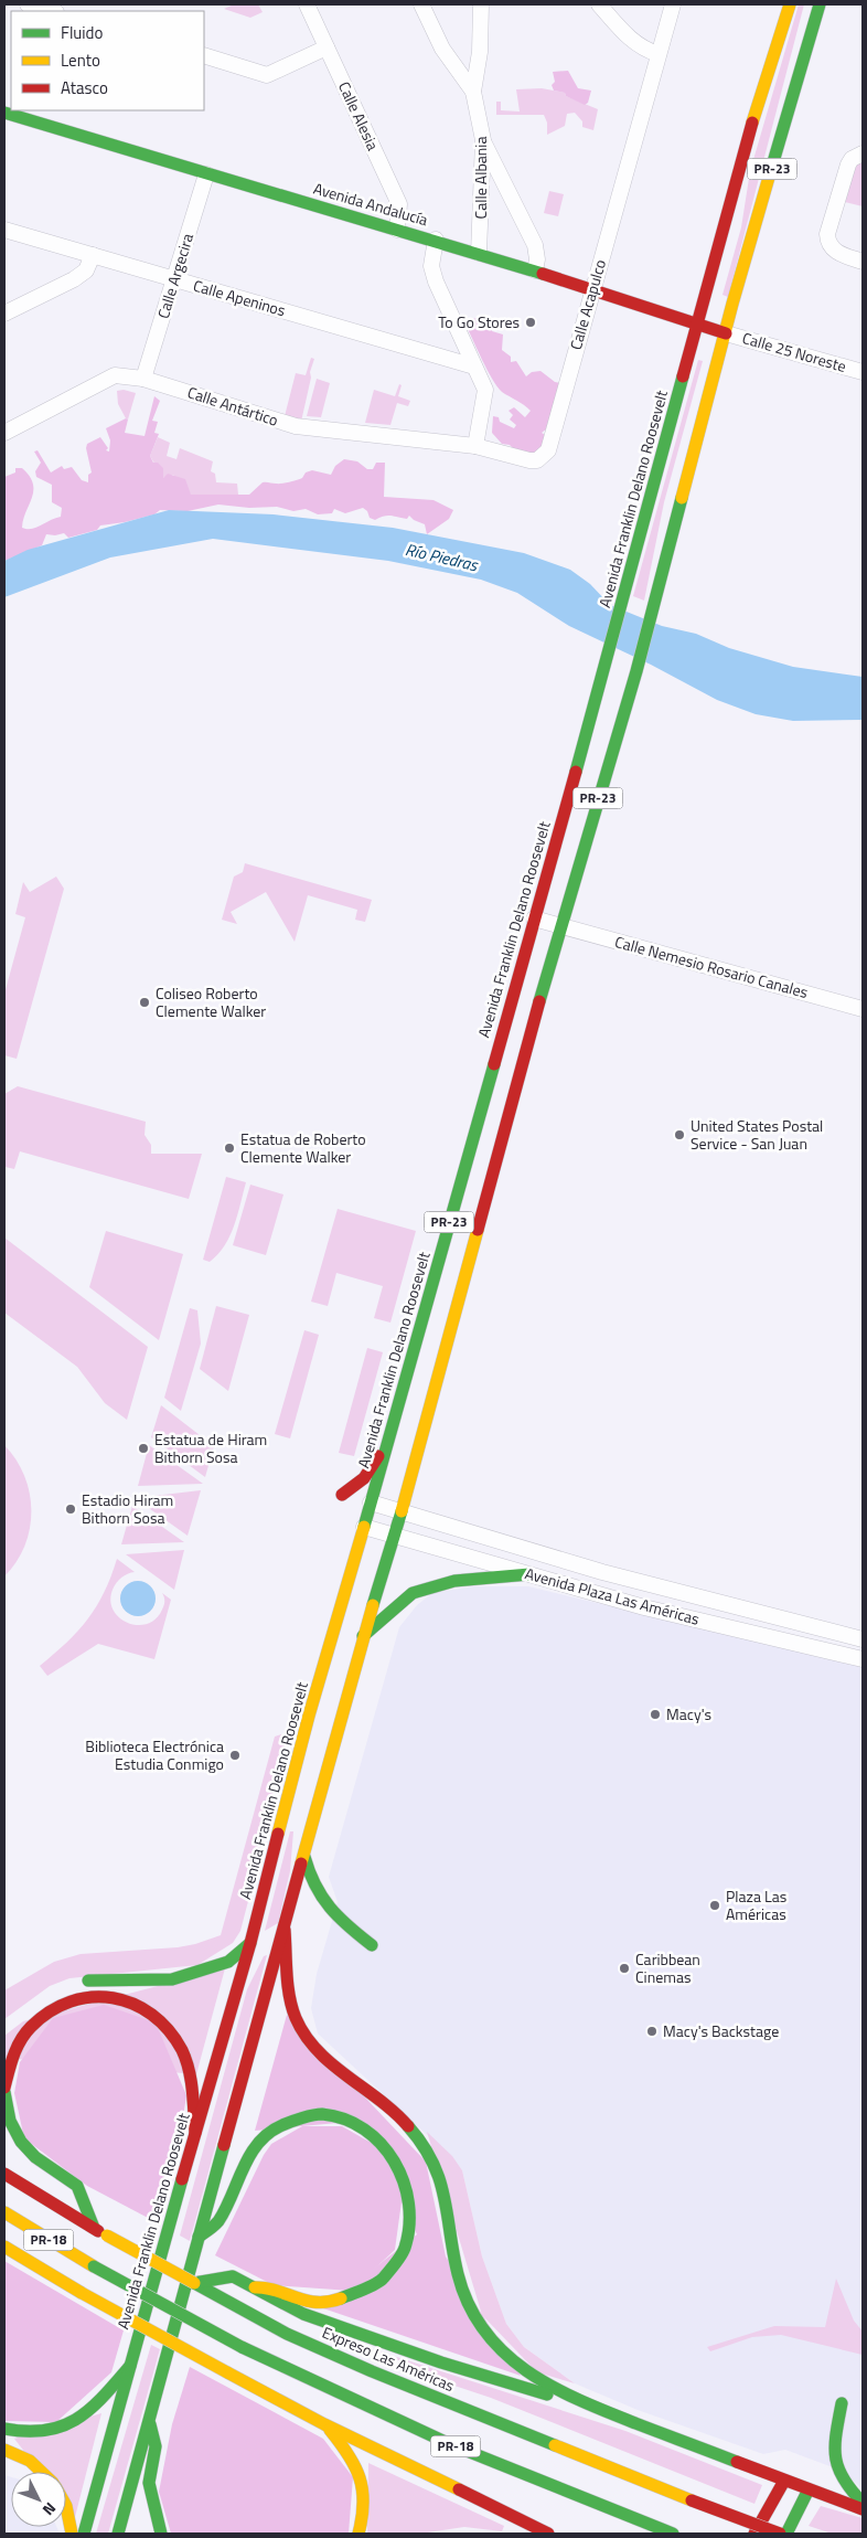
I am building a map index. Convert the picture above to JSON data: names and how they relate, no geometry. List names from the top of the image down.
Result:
{
  "streets": {
    "main road": [
      "PR-23",
      "Avenida Andalucía",
      "Avenida Franklin Delano Roosevelt",
      "PR-18",
      "Expreso Las Américas"
    ],
    "street": [
      "Calle Alesia",
      "Calle Albania",
      "Calle Argecira",
      "Calle Apeninos",
      "Calle Acapulco",
      "Calle 25 Noreste",
      "Calle Antártico",
      "Calle Nemesio Rosario Canales",
      "Avenida Plaza Las Américas"
    ]
  },
  "crossings": [
    ["Calle Alesia", "Avenida Andalucía"],
    ["PR-23", "Avenida Andalucía"],
    ["PR-23", "Calle 25 Noreste"],
    ["PR-23", "Calle Nemesio Rosario Canales"],
    ["PR-23", "Avenida Plaza Las Américas"],
    ["Calle Albania", "Avenida Andalucía"],
    ["Avenida Andalucía", "Calle Argecira"],
    ["Avenida Andalucía", "Calle Acapulco"],
    ["Avenida Andalucía", "Calle 25 Noreste"],
    ["Avenida Andalucía", "Avenida Franklin Delano Roosevelt"],
    ["Calle Argecira", "Calle Apeninos"],
    ["Calle Argecira", "Calle Antártico"],
    ["Calle Acapulco", "Calle Antártico"],
    ["Avenida Franklin Delano Roosevelt", "Calle Nemesio Rosario Canales"],
    ["Avenida Franklin Delano Roosevelt", "Avenida Plaza Las Américas"]
  ],
  "water": ["Río Piedras"],
  "places": [
    "To Go Stores",
    "Coliseo Roberto Clemente Walker",
    "United States Postal Service - San Juan",
    "Estatua de Roberto Clemente Walker",
    "Estatua de Hiram Bithorn Sosa",
    "Estadio Hiram Bithorn Sosa",
    "Macy's",
    "Biblioteca Electrónica Estudia Conmigo",
    "Plaza Las Américas",
    "Caribbean Cinemas",
    "Macy's Backstage"
  ],
  "legend": ["Fluido", "Lento", "Atasco"],
  "north": "bottom right"
}
